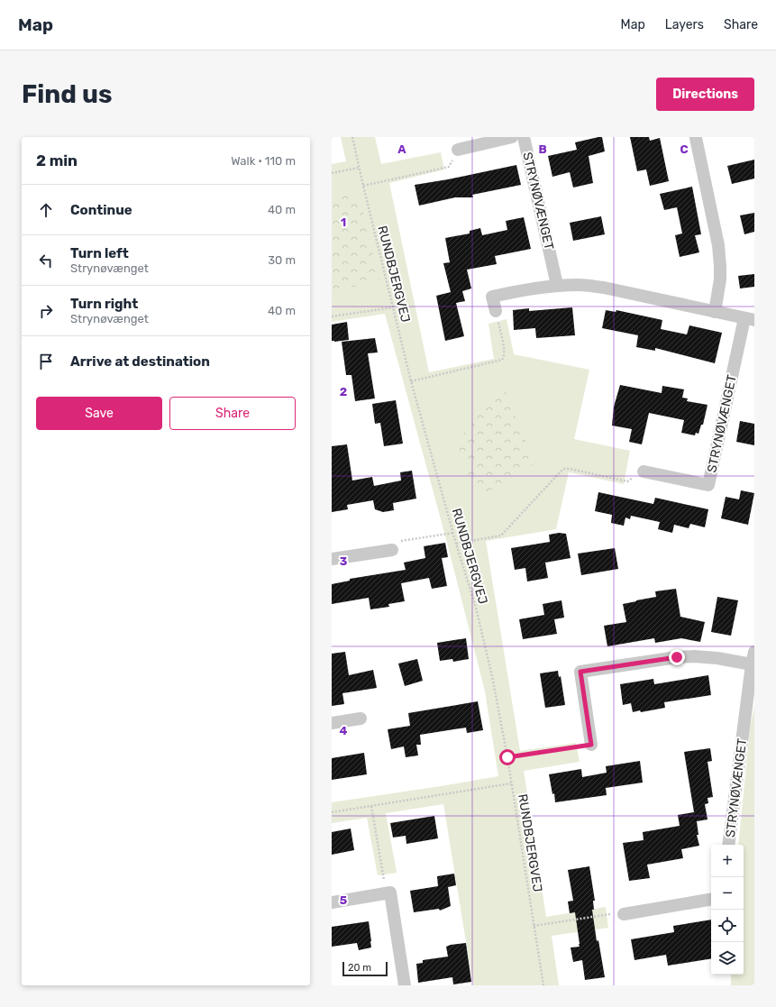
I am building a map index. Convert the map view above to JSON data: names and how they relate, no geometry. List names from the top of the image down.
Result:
{
  "streets": {
    "street": ["STRYNØVÆNGET"],
    "path": ["RUNDBJERGVEJ"]
  },
  "scale_bar": "20 m",
  "page": {
    "header": "Map",
    "nav": ["Map", "Layers", "Share"],
    "buttons": [
      "Directions",
      ["Save", "Share"]
    ],
    "title": "Find us",
    "heading": ["2 min", "Walk · 110 m"],
    "list": [
      ["Continue", "40 m"],
      ["Turn left", "Strynøvænget", "30 m"],
      ["Turn right", "Strynøvænget", "40 m"],
      "Arrive at destination"
    ],
    "map_buttons": ["+", "−"],
    "scale": "20 m"
  },
  "grid": {
    "columns": ["A", "B", "C"],
    "rows": [
      "1",
      "2",
      "3",
      "4",
      "5"
    ]
  }
}
